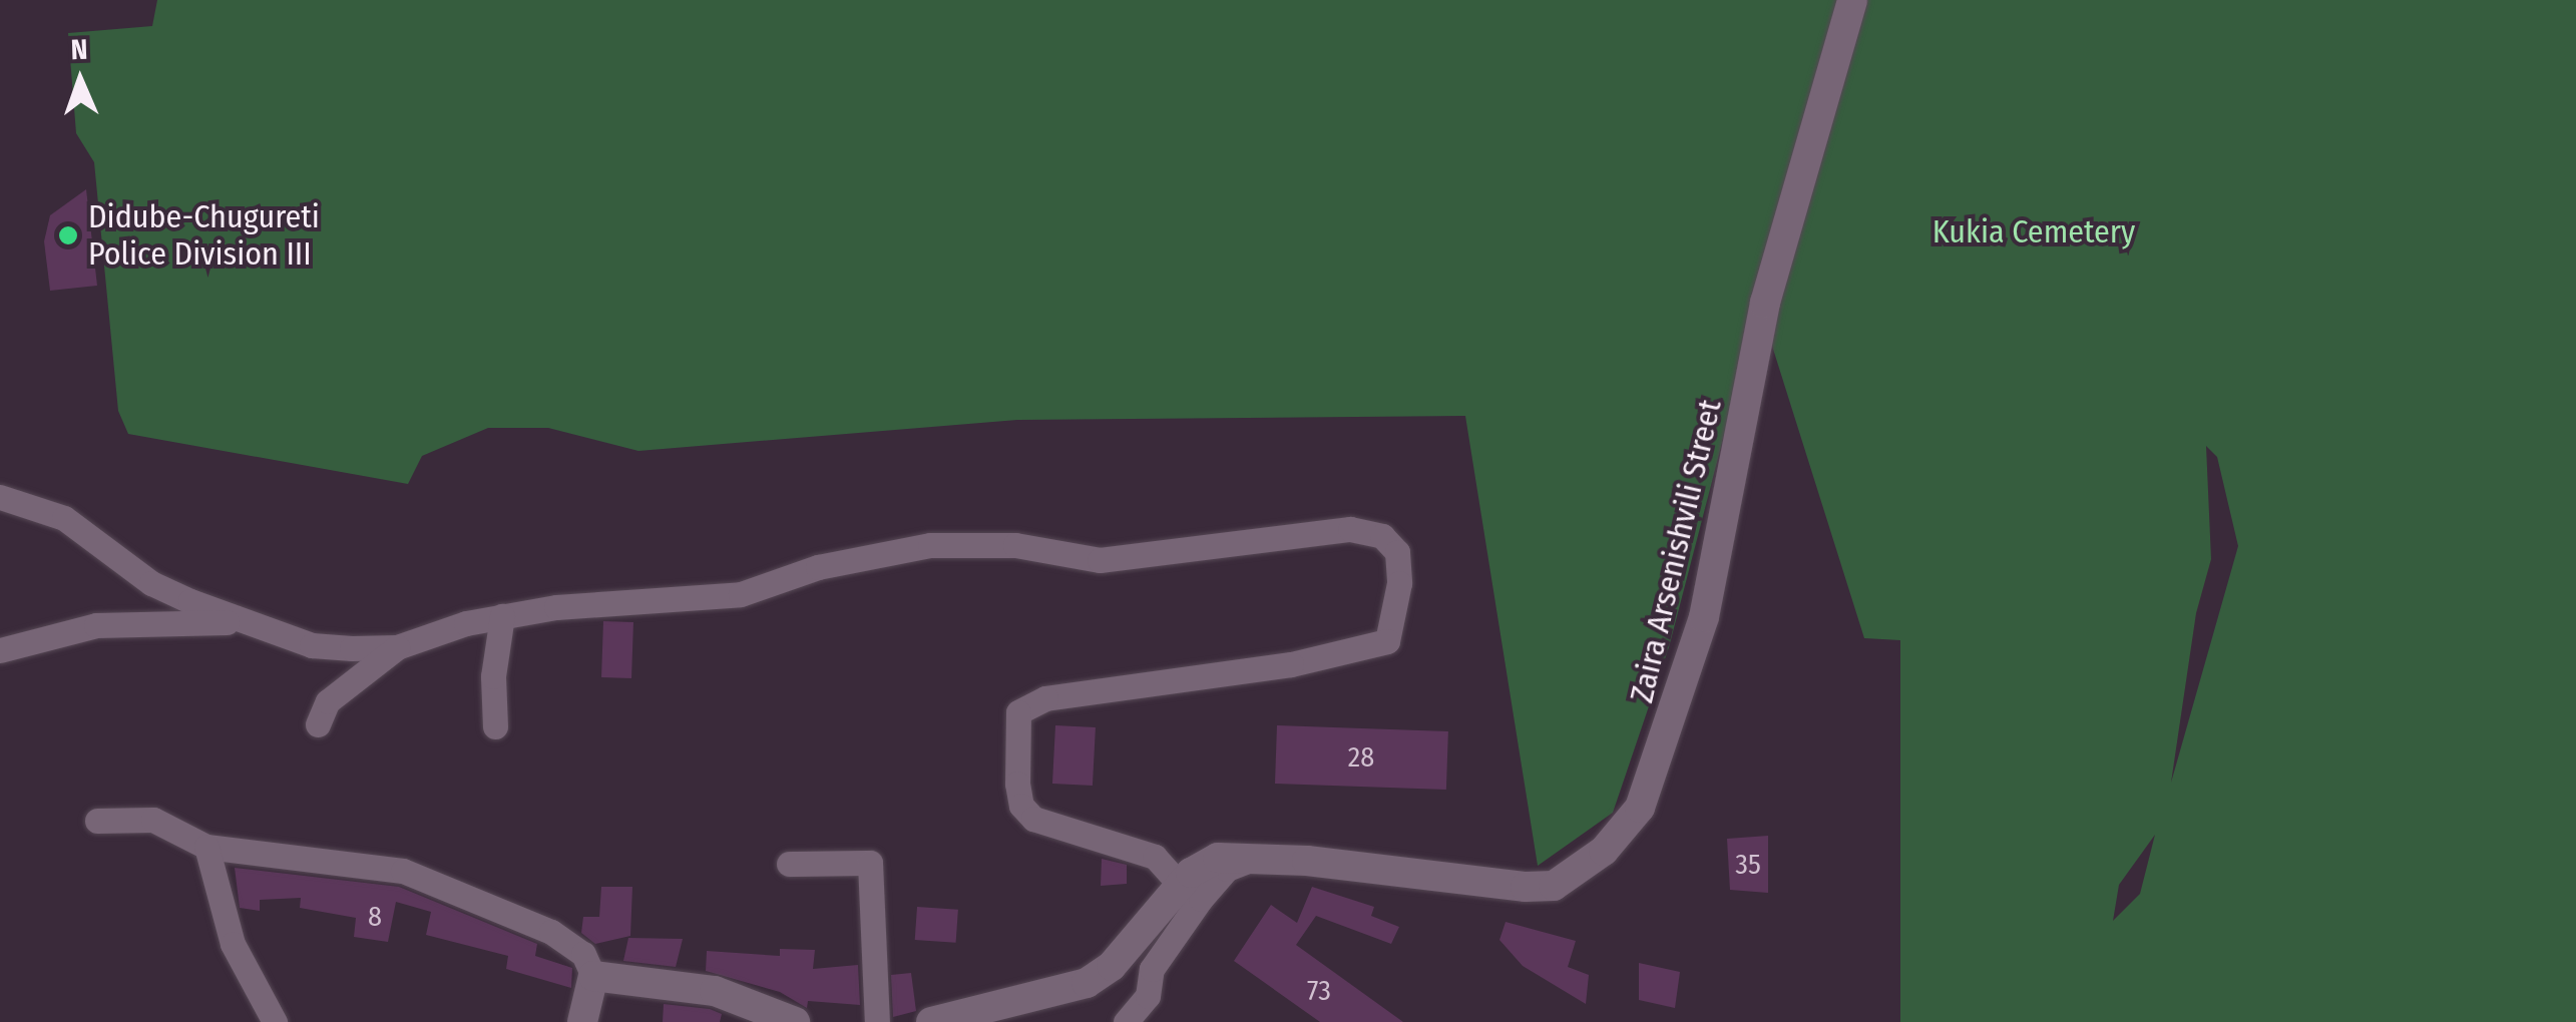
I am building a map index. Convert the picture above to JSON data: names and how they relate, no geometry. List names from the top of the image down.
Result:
{
  "streets": {
    "street": ["Zaira Arsenishvili Street"]
  },
  "parks": ["Kukia Cemetery"],
  "places": ["Didube-Chugureti Police Division III"],
  "house_numbers": [
    "28",
    "35",
    "8",
    "73"
  ],
  "north": "top"
}
